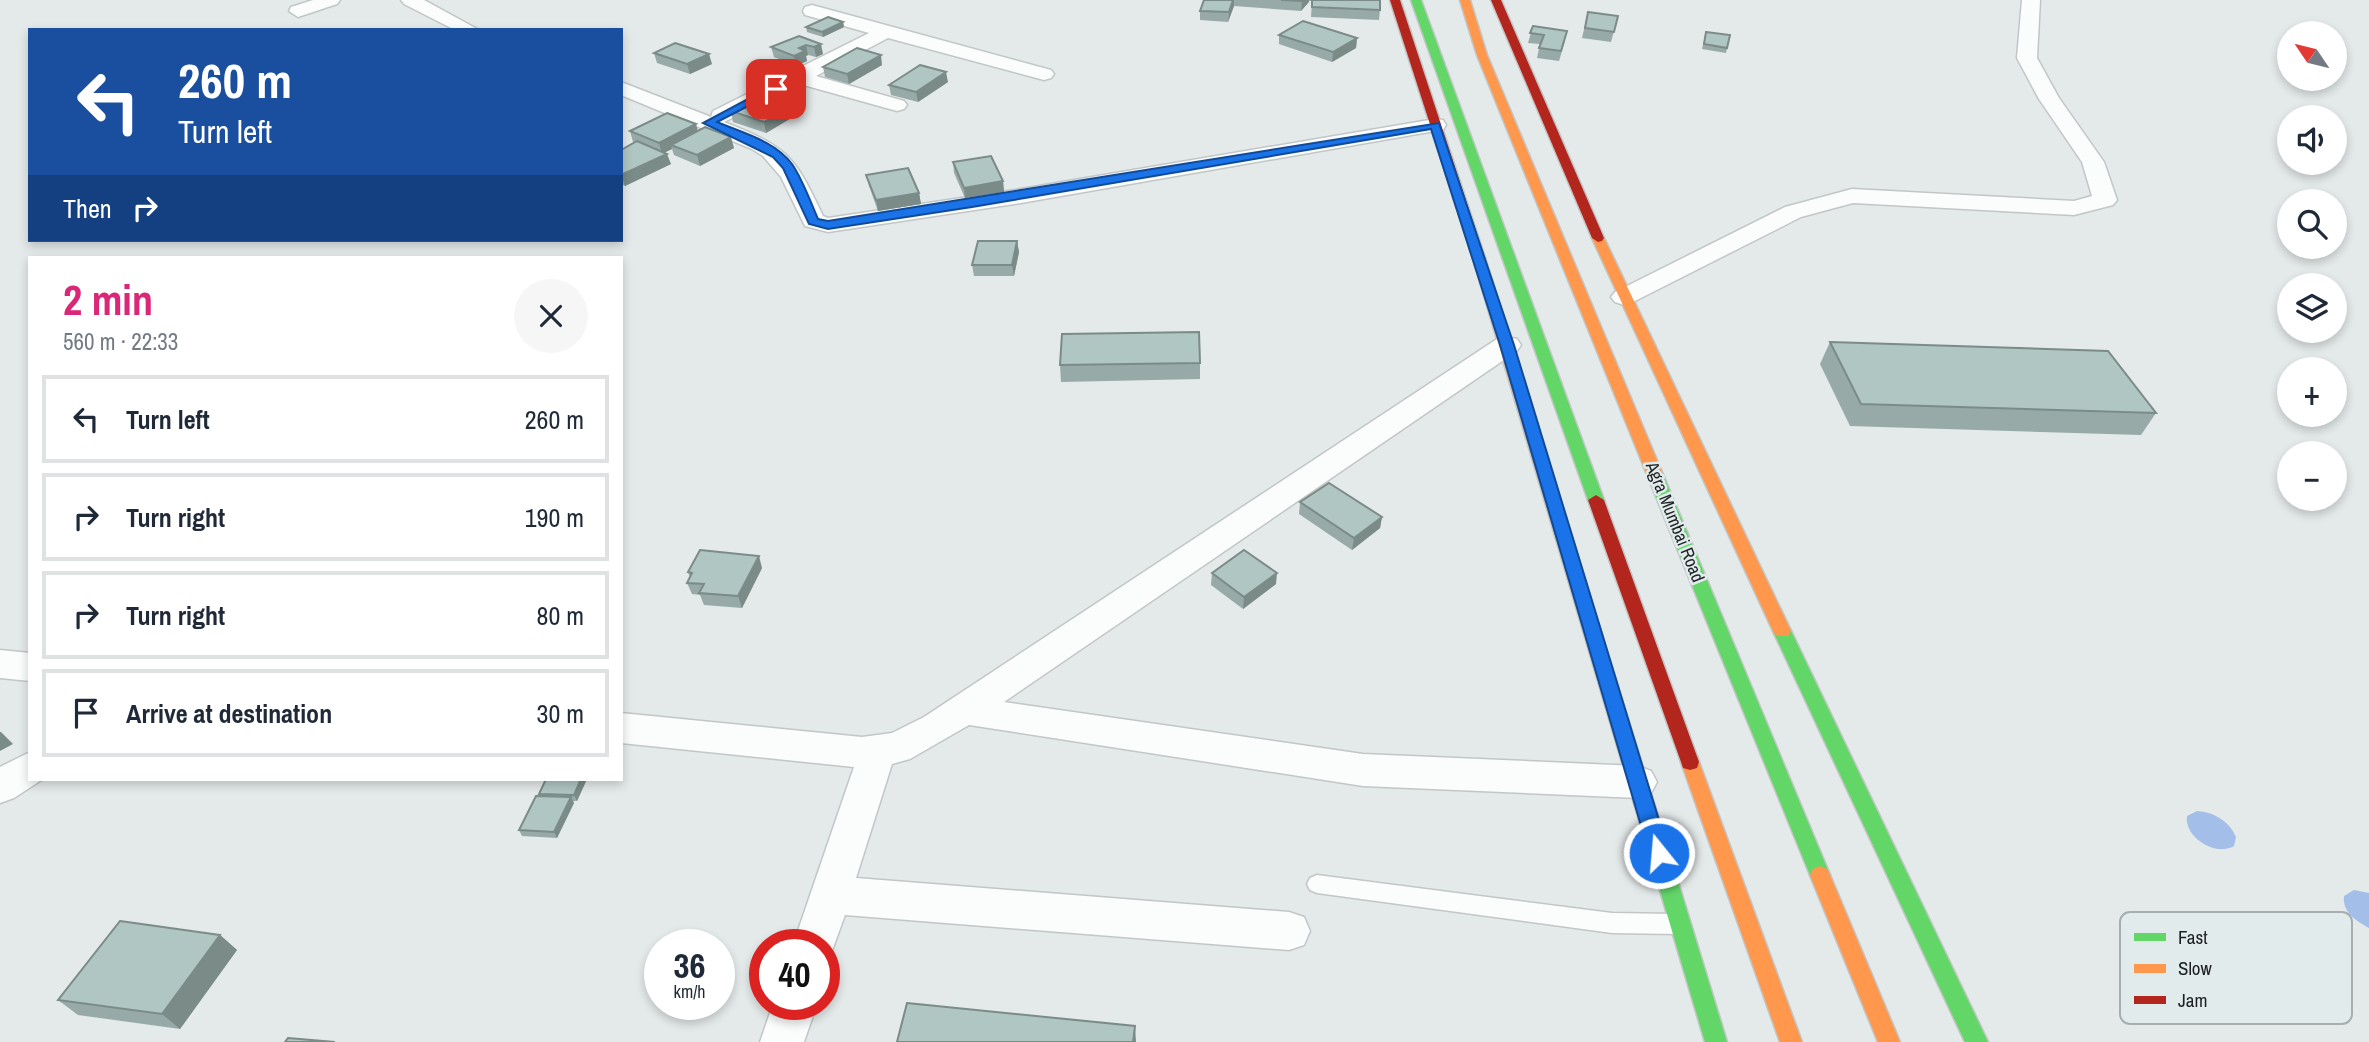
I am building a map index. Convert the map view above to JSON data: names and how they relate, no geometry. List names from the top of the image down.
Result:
{
  "streets": {
    "main road": ["Agra Mumbai Road"]
  },
  "legend": ["Fast", "Slow", "Jam"],
  "north": "top left",
  "page": {
    "map_buttons": ["+", "−"],
    "turn": ["260 m", "Turn left"],
    "then": "Then",
    "heading": ["2 min", "560 m · 22:33"],
    "list": [
      {
        "name": "Turn left",
        "value": "260 m"
      },
      {
        "name": "Turn right",
        "value": "190 m"
      },
      {
        "name": "Turn right",
        "value": "80 m"
      },
      {
        "name": "Arrive at destination",
        "value": "30 m"
      }
    ],
    "speed": "36 km/h",
    "limit": "40"
  }
}
